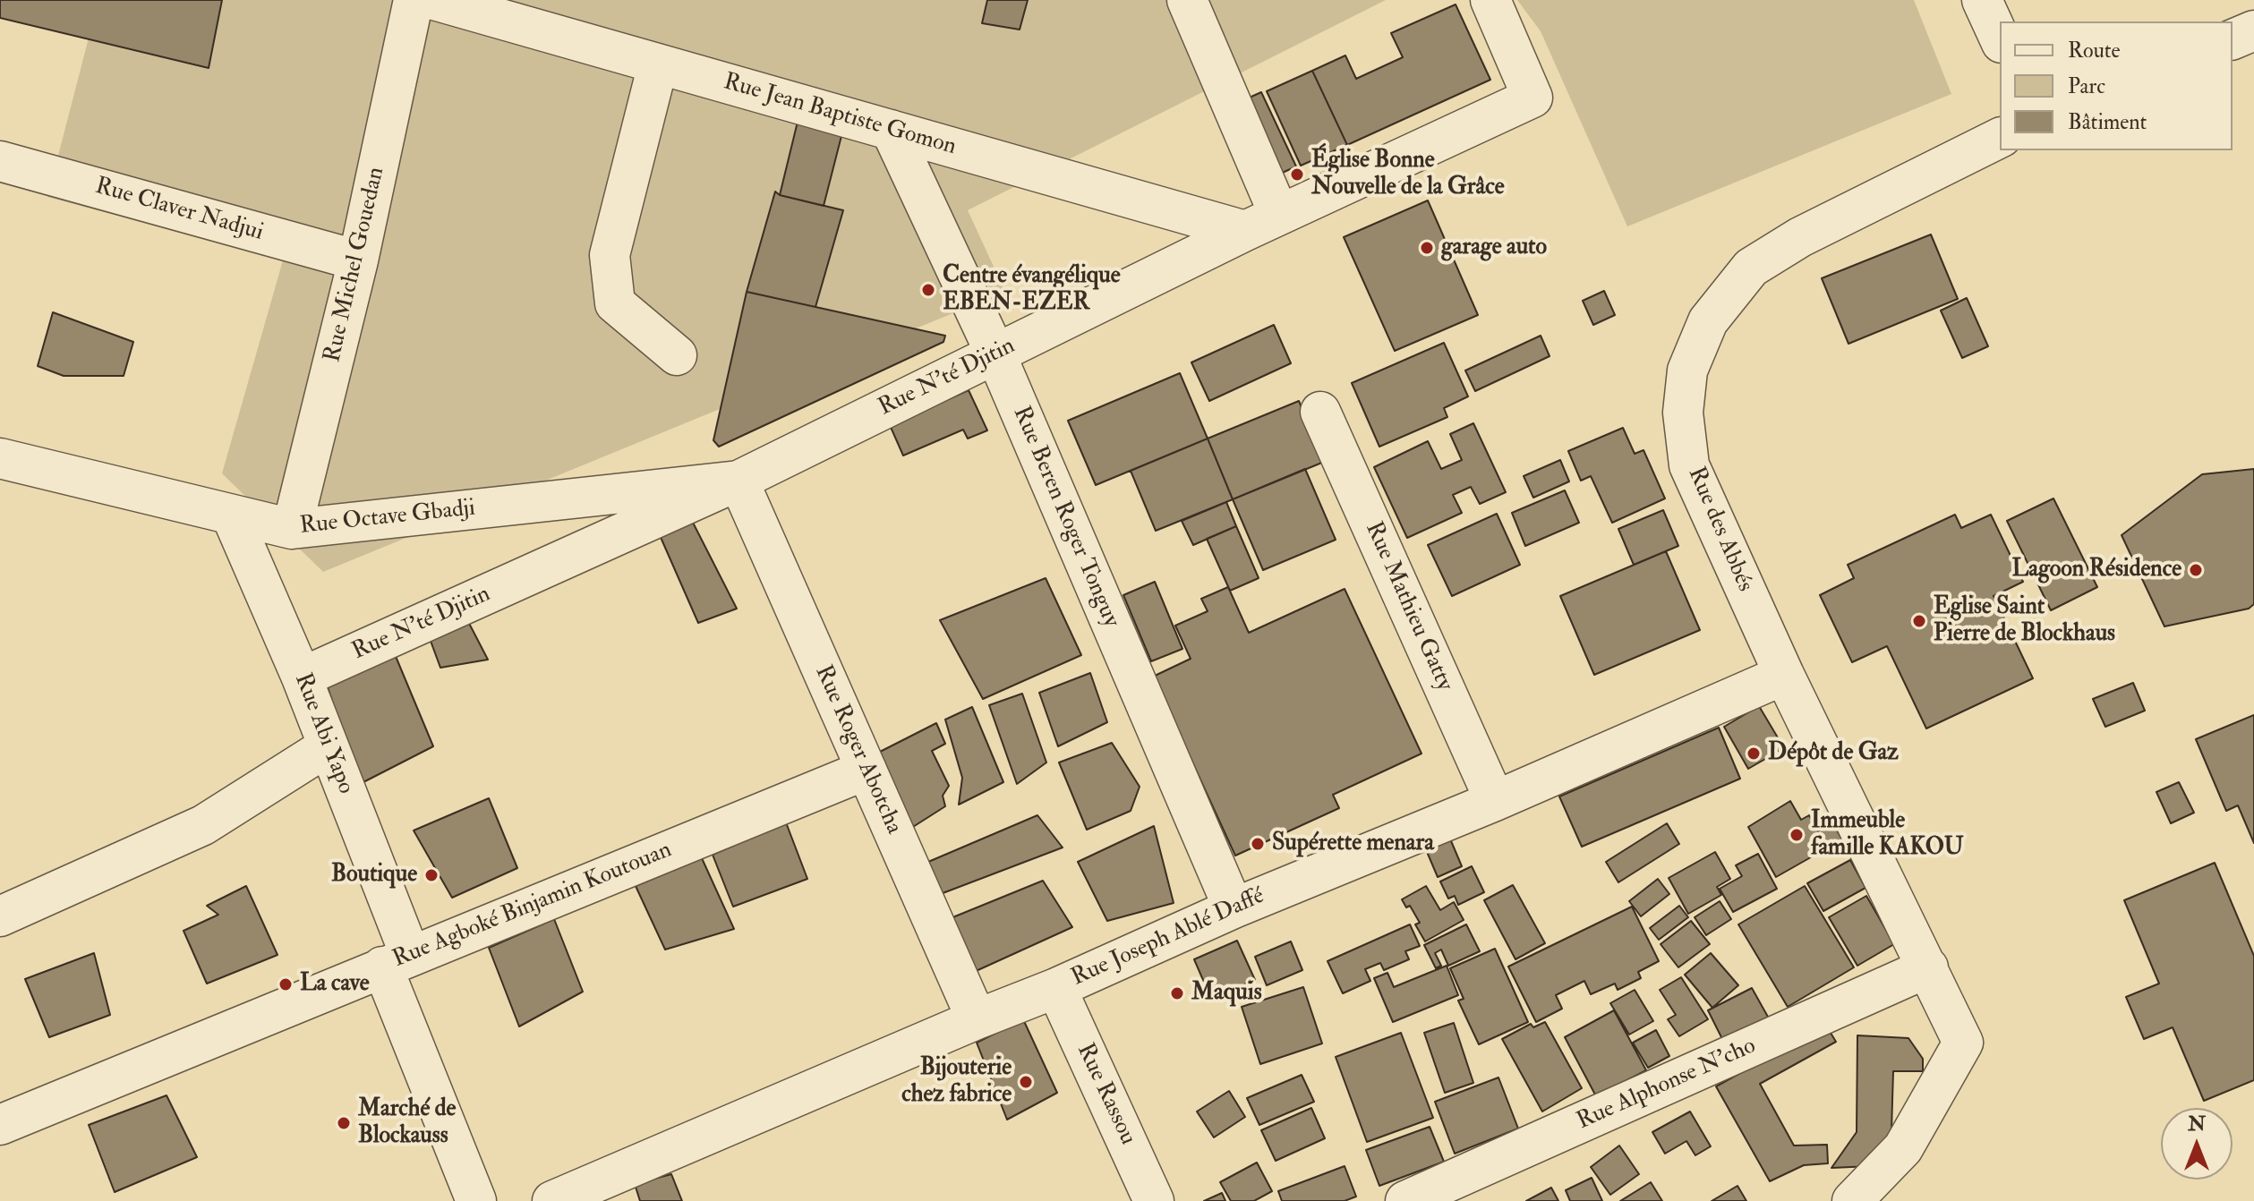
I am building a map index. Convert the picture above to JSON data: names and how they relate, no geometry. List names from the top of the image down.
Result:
{
  "streets": {
    "street": [
      "Rue Jean Baptiste Gomon",
      "Rue Claver Nadjui",
      "Rue Michel Gouedan",
      "Rue N'té Djitin",
      "Rue Beren Roger Tonguy",
      "Rue Octave Gbadji",
      "Rue des Abbés",
      "Rue Mathieu Gatty",
      "Rue Abi Yapo",
      "Rue Roger Abotcha",
      "Rue Agboké Binjamin Koutouan",
      "Rue Joseph Ablé Daffé",
      "Rue Alphonse N'cho",
      "Rue Rassou"
    ]
  },
  "crossings": [
    ["Rue Jean Baptiste Gomon", "Rue N'té Djitin"],
    ["Rue Jean Baptiste Gomon", "Rue Beren Roger Tonguy"],
    ["Rue Claver Nadjui", "Rue Michel Gouedan"],
    ["Rue Michel Gouedan", "Rue Octave Gbadji"],
    ["Rue N'té Djitin", "Rue Beren Roger Tonguy"],
    ["Rue N'té Djitin", "Rue Octave Gbadji"],
    ["Rue N'té Djitin", "Rue Abi Yapo"],
    ["Rue N'té Djitin", "Rue Roger Abotcha"],
    ["Rue Beren Roger Tonguy", "Rue Joseph Ablé Daffé"],
    ["Rue Octave Gbadji", "Rue Abi Yapo"],
    ["Rue Octave Gbadji", "Rue Roger Abotcha"],
    ["Rue des Abbés", "Rue Joseph Ablé Daffé"],
    ["Rue des Abbés", "Rue Alphonse N'cho"],
    ["Rue Mathieu Gatty", "Rue Joseph Ablé Daffé"],
    ["Rue Abi Yapo", "Rue Agboké Binjamin Koutouan"],
    ["Rue Roger Abotcha", "Rue Agboké Binjamin Koutouan"],
    ["Rue Roger Abotcha", "Rue Joseph Ablé Daffé"],
    ["Rue Joseph Ablé Daffé", "Rue Rassou"]
  ],
  "places": [
    "Église Bonne Nouvelle de la Grâce",
    "garage auto",
    "Centre évangélique EBEN-EZER",
    "Lagoon Résidence",
    "Eglise Saint Pierre de Blockhaus",
    "Dépôt de Gaz",
    "Immeuble famille KAKOU",
    "Supérette menara",
    "Boutique",
    "La cave",
    "Maquis",
    "Bijouterie chez fabrice",
    "Marché de Blockauss"
  ],
  "legend": ["Route", "Parc", "Bâtiment"],
  "north": "top"
}
